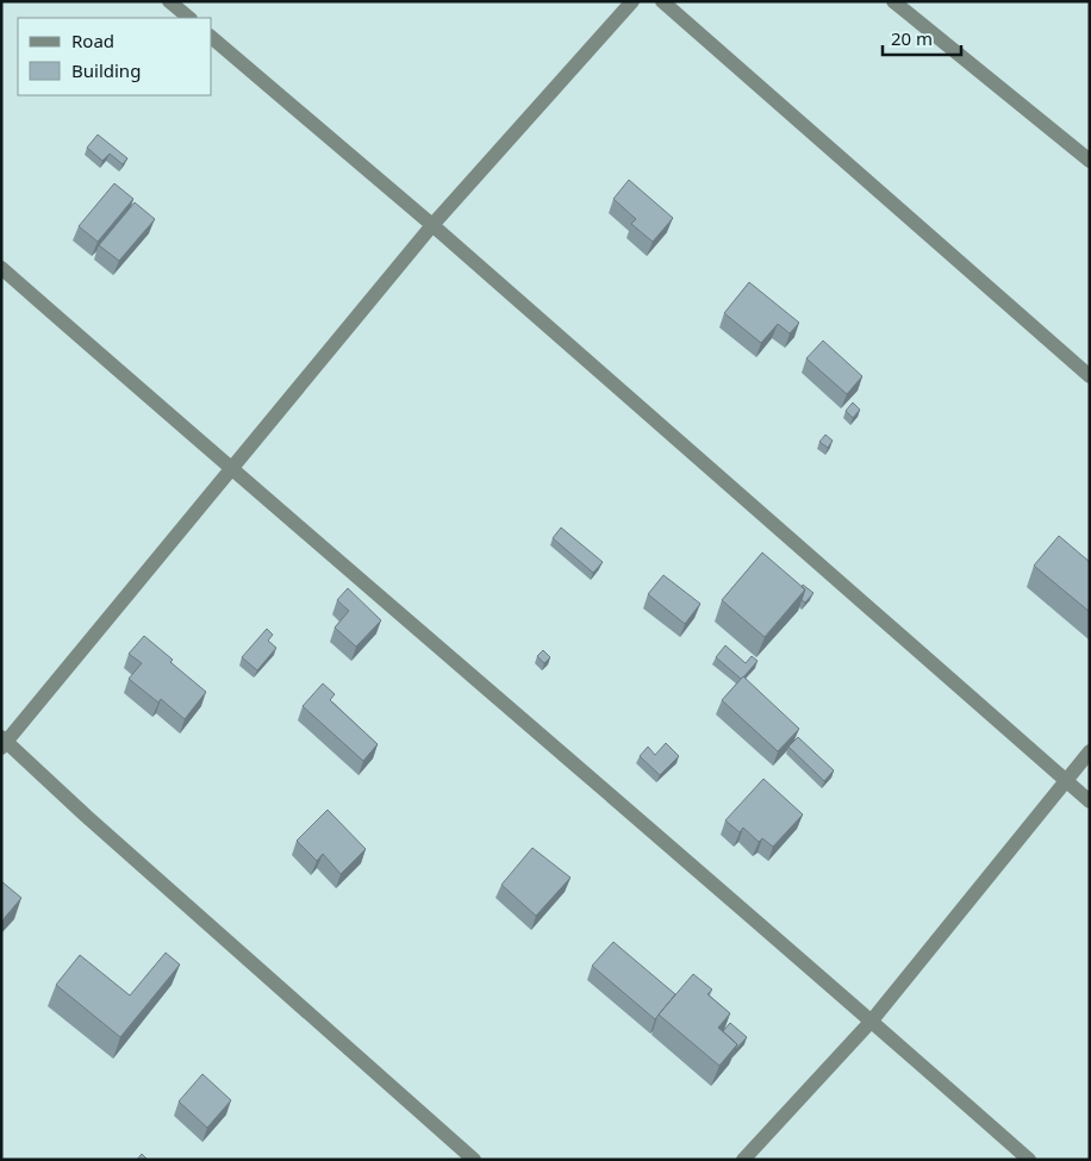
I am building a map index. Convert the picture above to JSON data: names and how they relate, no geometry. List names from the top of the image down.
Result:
{
  "legend": ["Road", "Building"],
  "scale_bar": "20 m"
}
